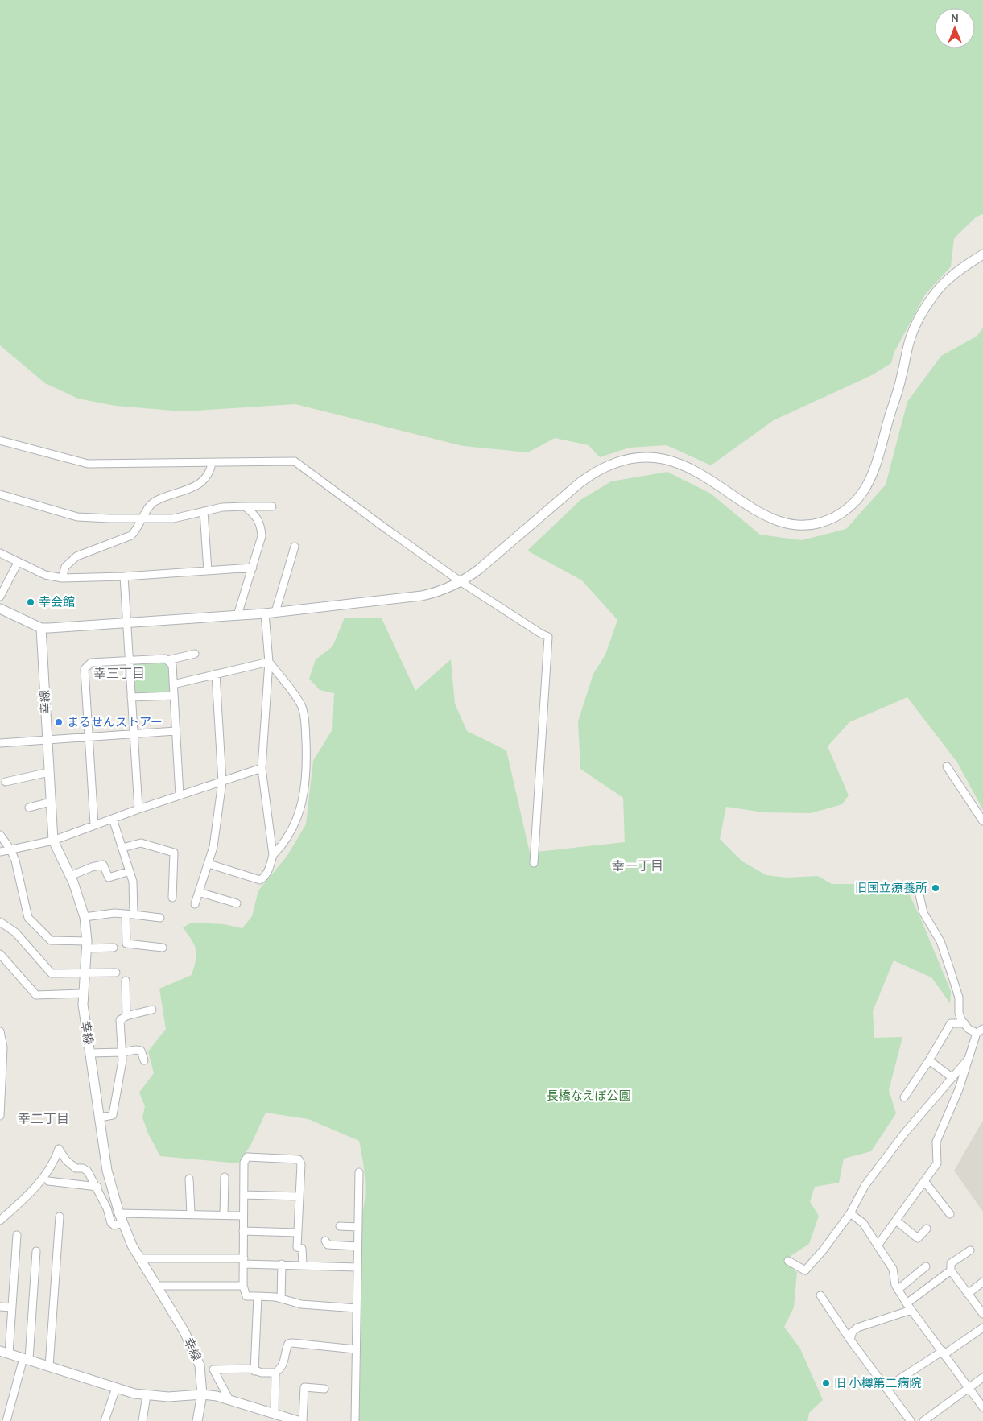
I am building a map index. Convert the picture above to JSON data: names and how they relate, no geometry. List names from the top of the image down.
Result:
{
  "streets": {
    "street": ["幸線"]
  },
  "districts": ["幸三丁目", "幸一丁目", "幸二丁目"],
  "parks": ["長橋なえぼ公園"],
  "places": [
    "幸会館",
    "まるせんストアー",
    "旧国立療養所",
    "旧 小樽第二病院"
  ],
  "north": "top"
}
